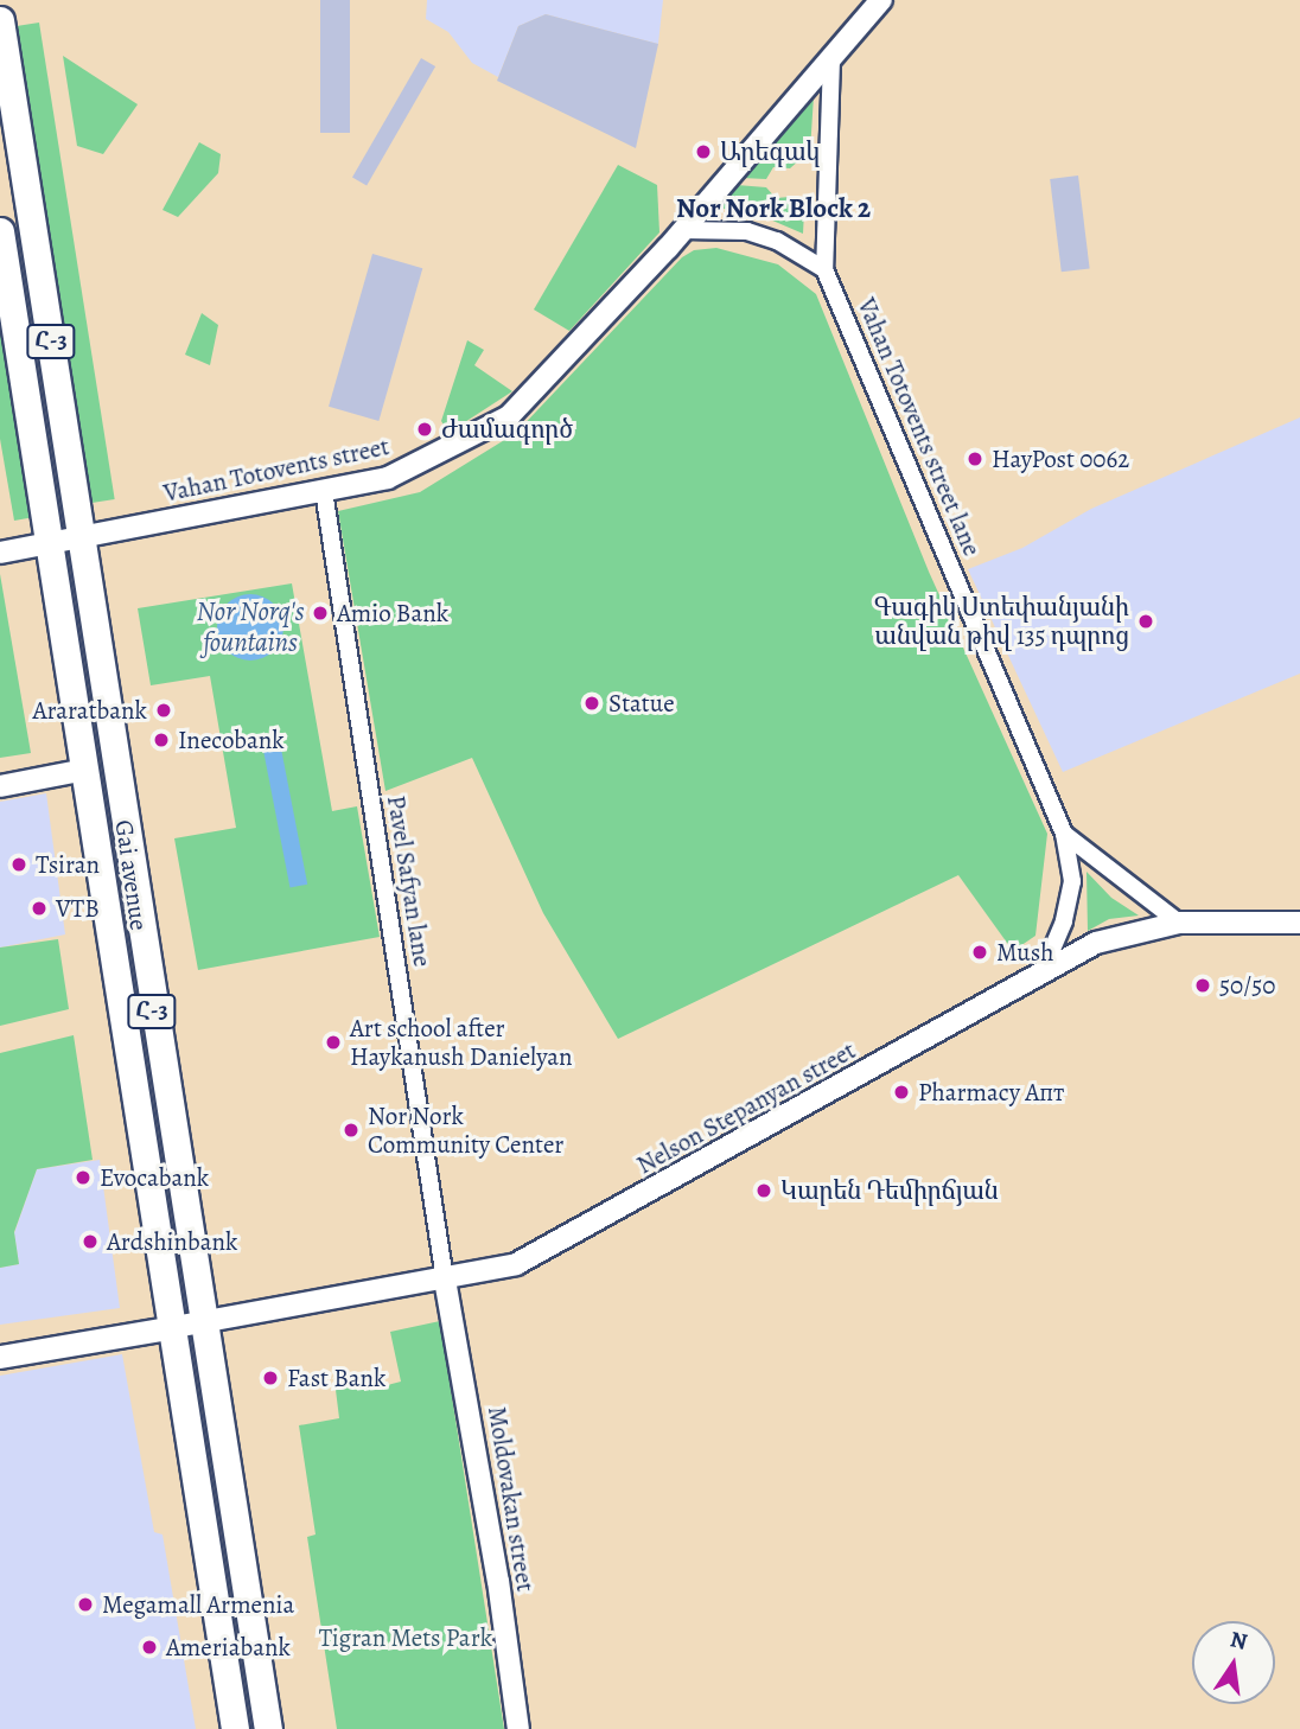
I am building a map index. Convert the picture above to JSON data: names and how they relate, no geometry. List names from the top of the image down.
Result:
{
  "streets": {
    "main road": ["Հ-3", "Gai avenue"],
    "street": [
      "Vahan Totovents street lane",
      "Vahan Totovents street",
      "Pavel Safyan lane",
      "Nelson Stepanyan street",
      "Moldovakan street"
    ]
  },
  "crossings": [
    ["Vahan Totovents street lane", "Vahan Totovents street"],
    ["Vahan Totovents street lane", "Nelson Stepanyan street"],
    ["Vahan Totovents street", "Gai avenue"],
    ["Vahan Totovents street", "Pavel Safyan lane"],
    ["Gai avenue", "Nelson Stepanyan street"],
    ["Pavel Safyan lane", "Nelson Stepanyan street"],
    ["Pavel Safyan lane", "Moldovakan street"],
    ["Nelson Stepanyan street", "Moldovakan street"]
  ],
  "districts": ["Nor Nork Block 2"],
  "water": ["Nor Norq's fountains"],
  "parks": ["Tigran Mets Park"],
  "places": [
    "Արեգակ",
    "Ժամագործ",
    "HayPost 0062",
    "Amio Bank",
    "Գագիկ Ստեփանյանի անվան թիվ 135 դպրոց",
    "Statue",
    "Araratbank",
    "Inecobank",
    "Tsiran",
    "VTB",
    "Mush",
    "50/50",
    "Art school after Haykanush Danielyan",
    "Pharmacy Апт",
    "Nor Nork Community Center",
    "Evocabank",
    "Կարեն Դեմիրճյան",
    "Ardshinbank",
    "Fast Bank",
    "Megamall Armenia",
    "Ameriabank"
  ],
  "north": "top"
}
